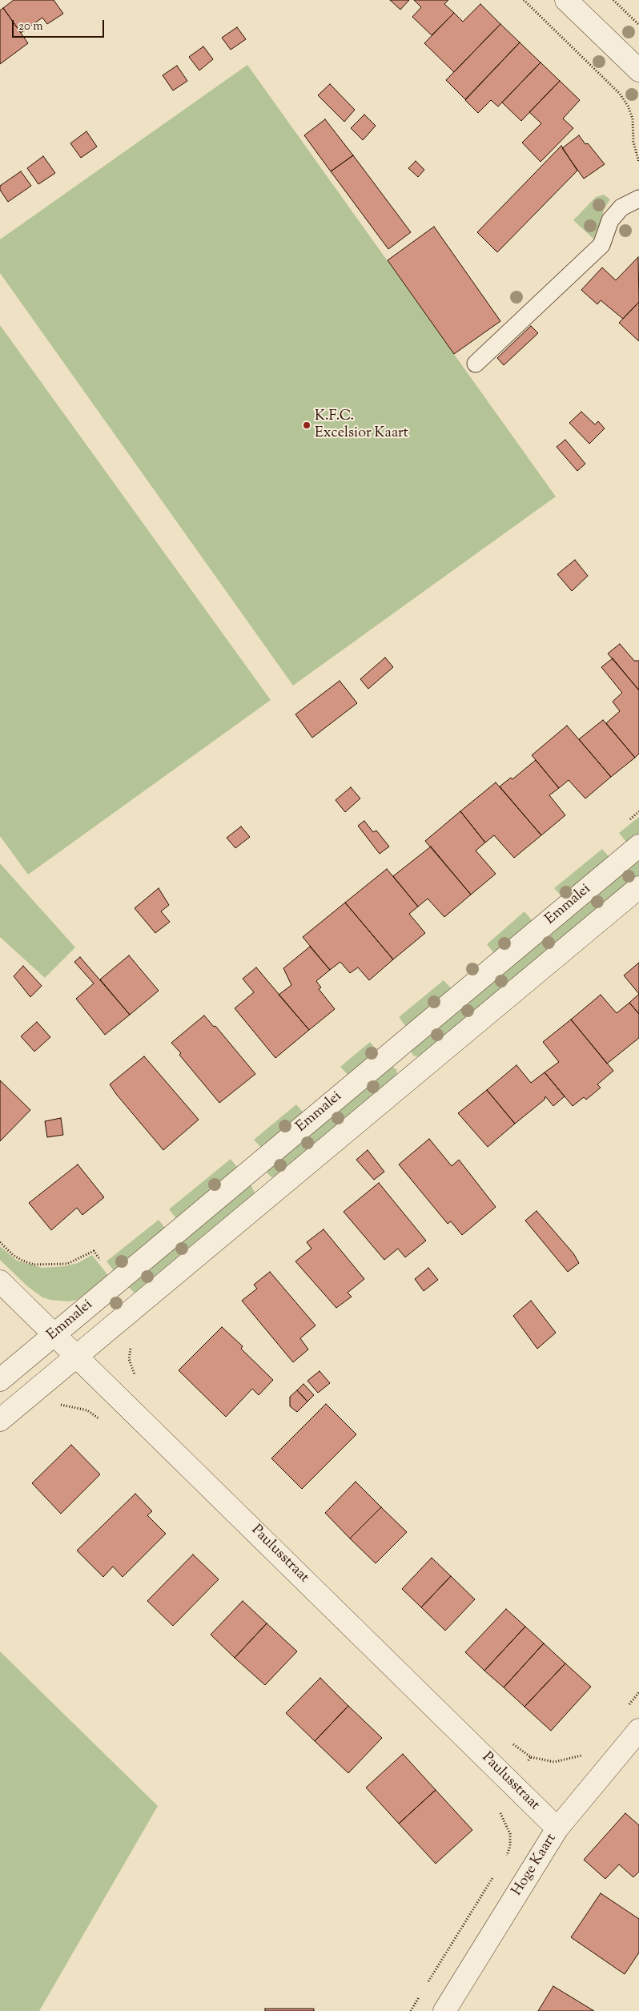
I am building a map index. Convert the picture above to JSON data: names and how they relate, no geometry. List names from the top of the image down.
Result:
{
  "streets": {
    "street": ["Emmalei", "Paulusstraat", "Hoge Kaart"]
  },
  "crossings": [
    ["Emmalei", "Paulusstraat"],
    ["Paulusstraat", "Hoge Kaart"]
  ],
  "places": ["K.F.C. Excelsior Kaart"],
  "scale_bar": "20 m"
}
